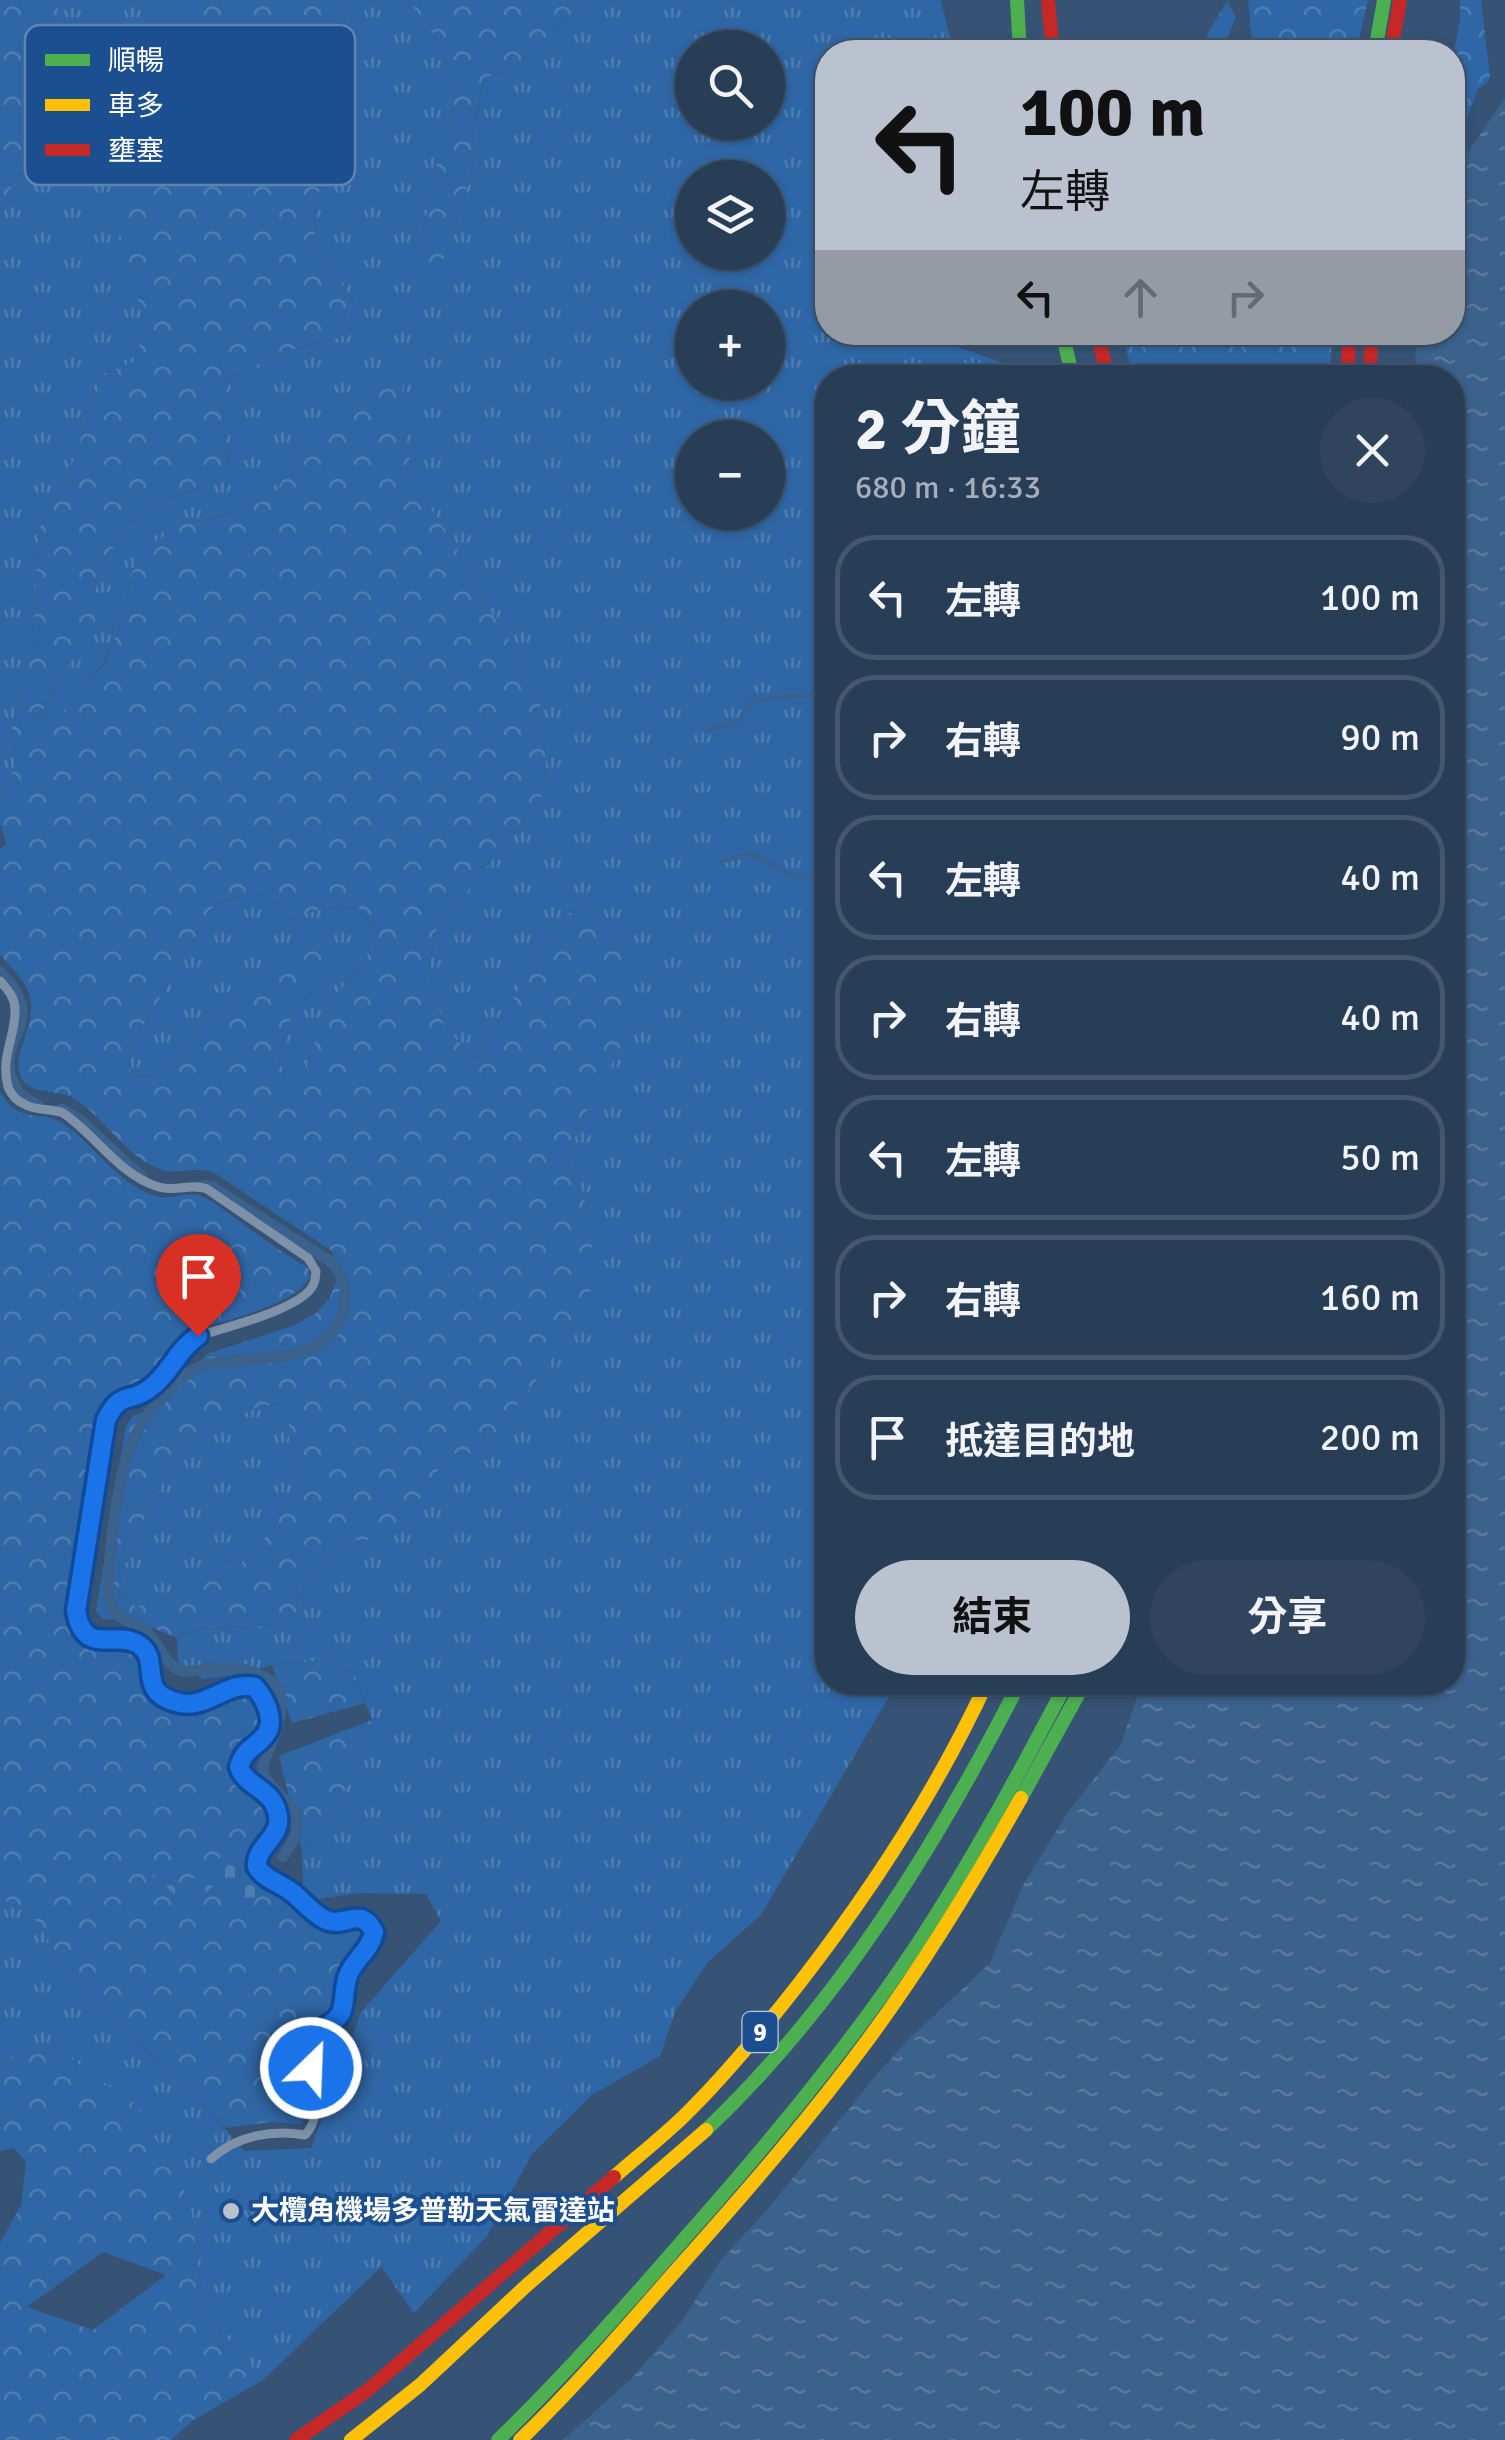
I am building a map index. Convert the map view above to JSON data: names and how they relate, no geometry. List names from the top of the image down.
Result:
{
  "streets": {
    "main road": ["9"]
  },
  "places": ["大欖角機場多普勒天氣雷達站"],
  "legend": ["順暢", "車多", "壅塞"],
  "page": {
    "map_buttons": ["+", "−"],
    "turn": ["100 m", "左轉"],
    "heading": ["2 分鐘", "680 m · 16:33"],
    "list": [
      {
        "name": "左轉",
        "value": "100 m"
      },
      {
        "name": "右轉",
        "value": "90 m"
      },
      {
        "name": "左轉",
        "value": "40 m"
      },
      {
        "name": "右轉",
        "value": "40 m"
      },
      {
        "name": "左轉",
        "value": "50 m"
      },
      {
        "name": "右轉",
        "value": "160 m"
      },
      {
        "name": "抵達目的地",
        "value": "200 m"
      }
    ],
    "buttons": ["結束", "分享"]
  }
}
